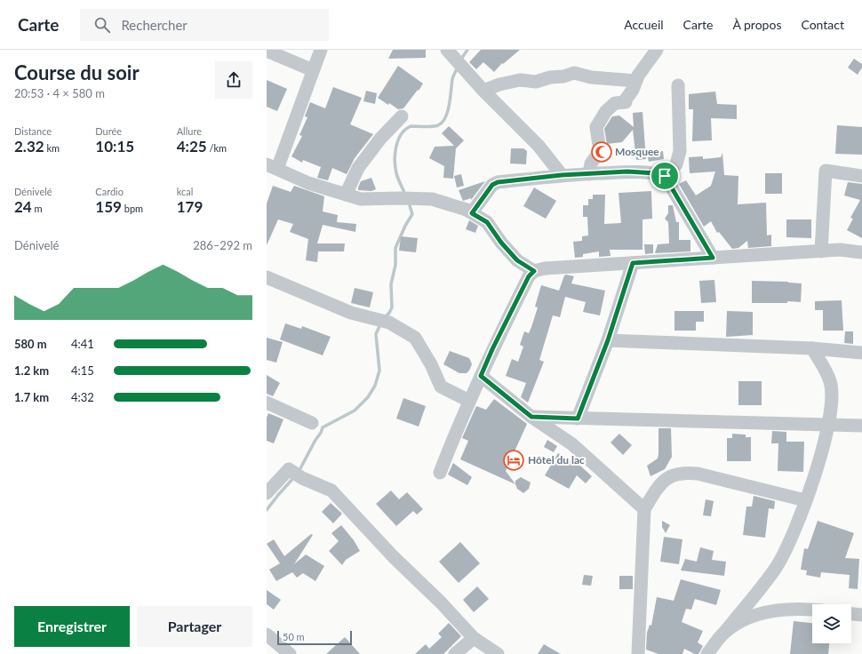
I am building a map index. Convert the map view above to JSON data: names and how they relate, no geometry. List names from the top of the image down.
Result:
{
  "places": {
    "mosque": ["Mosquee"],
    "hotel": ["Hôtel du lac"]
  },
  "scale_bar": "50 m",
  "page": {
    "header": "Carte",
    "search": "Rechercher",
    "nav": [
      "Accueil",
      "Carte",
      "À propos",
      "Contact"
    ],
    "heading": ["Course du soir", "20:53 · 4 × 580 m"],
    "stats": [
      ["Distance", "2.32 km"],
      ["Durée", "10:15"],
      ["Allure", "4:25 /km"],
      ["Dénivelé", "24 m"],
      ["Cardio", "159 bpm"],
      ["kcal", "179"]
    ],
    "chart": ["Dénivelé", "286–292 m"],
    "list": [
      {
        "name": "580 m",
        "note": "4:41"
      },
      {
        "name": "1.2 km",
        "note": "4:15"
      },
      {
        "name": "1.7 km",
        "note": "4:32"
      }
    ],
    "buttons": ["Enregistrer", "Partager"],
    "scale": "50 m"
  }
}
